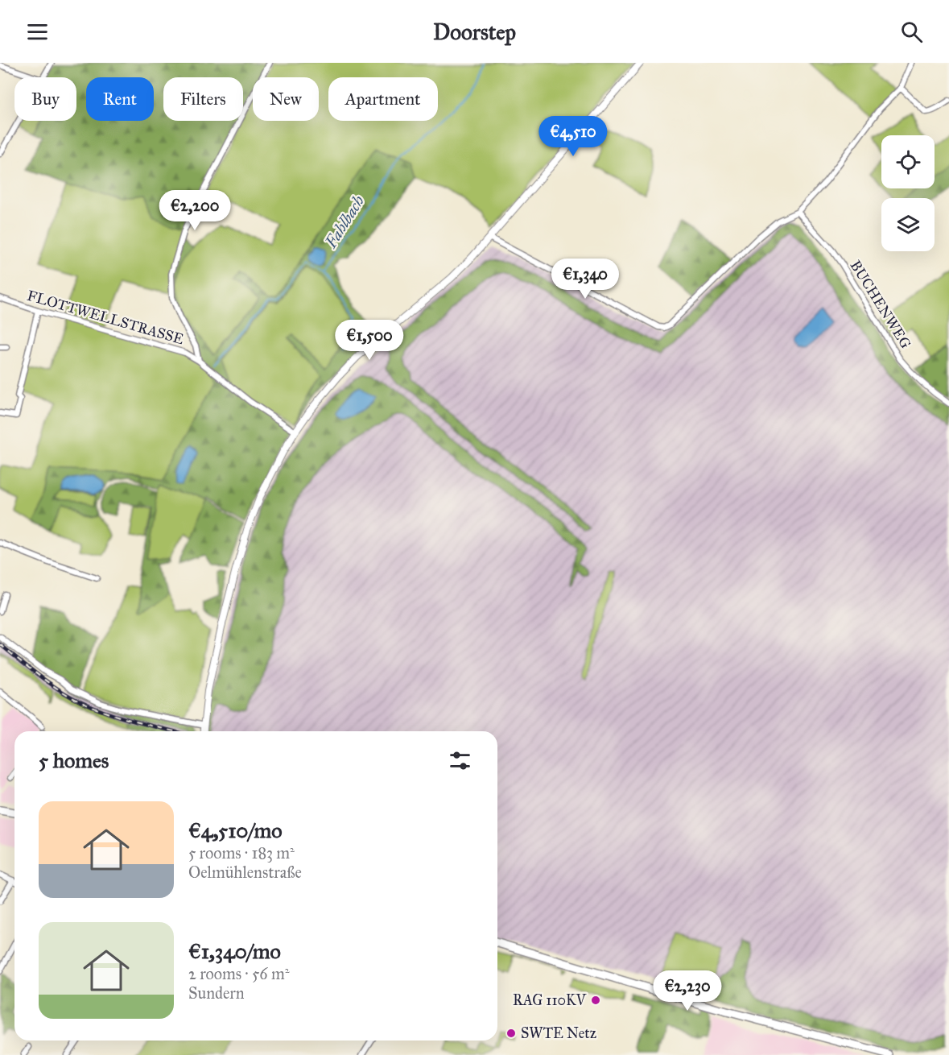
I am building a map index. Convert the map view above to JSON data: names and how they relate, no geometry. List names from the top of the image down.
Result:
{
  "streets": {
    "street": ["BUCHENWEG", "FLOTTWELLSTRASSE"]
  },
  "water": ["Fahlbach"],
  "places": ["RAG 110KV", "SWTE Netz"],
  "page": {
    "header": "Doorstep",
    "chip": [
      "Buy",
      "Rent",
      "Filters",
      "New",
      "Apartment"
    ],
    "price": [
      "€4,510",
      "€2,200",
      "€1,340",
      "€1,500",
      "€2,230"
    ],
    "heading": "5 homes",
    "list": [
      {
        "name": "€4,510/mo",
        "note": "5 rooms · 183 m² · Oelmühlenstraße"
      },
      {
        "name": "€1,340/mo",
        "note": "2 rooms · 56 m² · Sundern"
      }
    ]
  }
}
